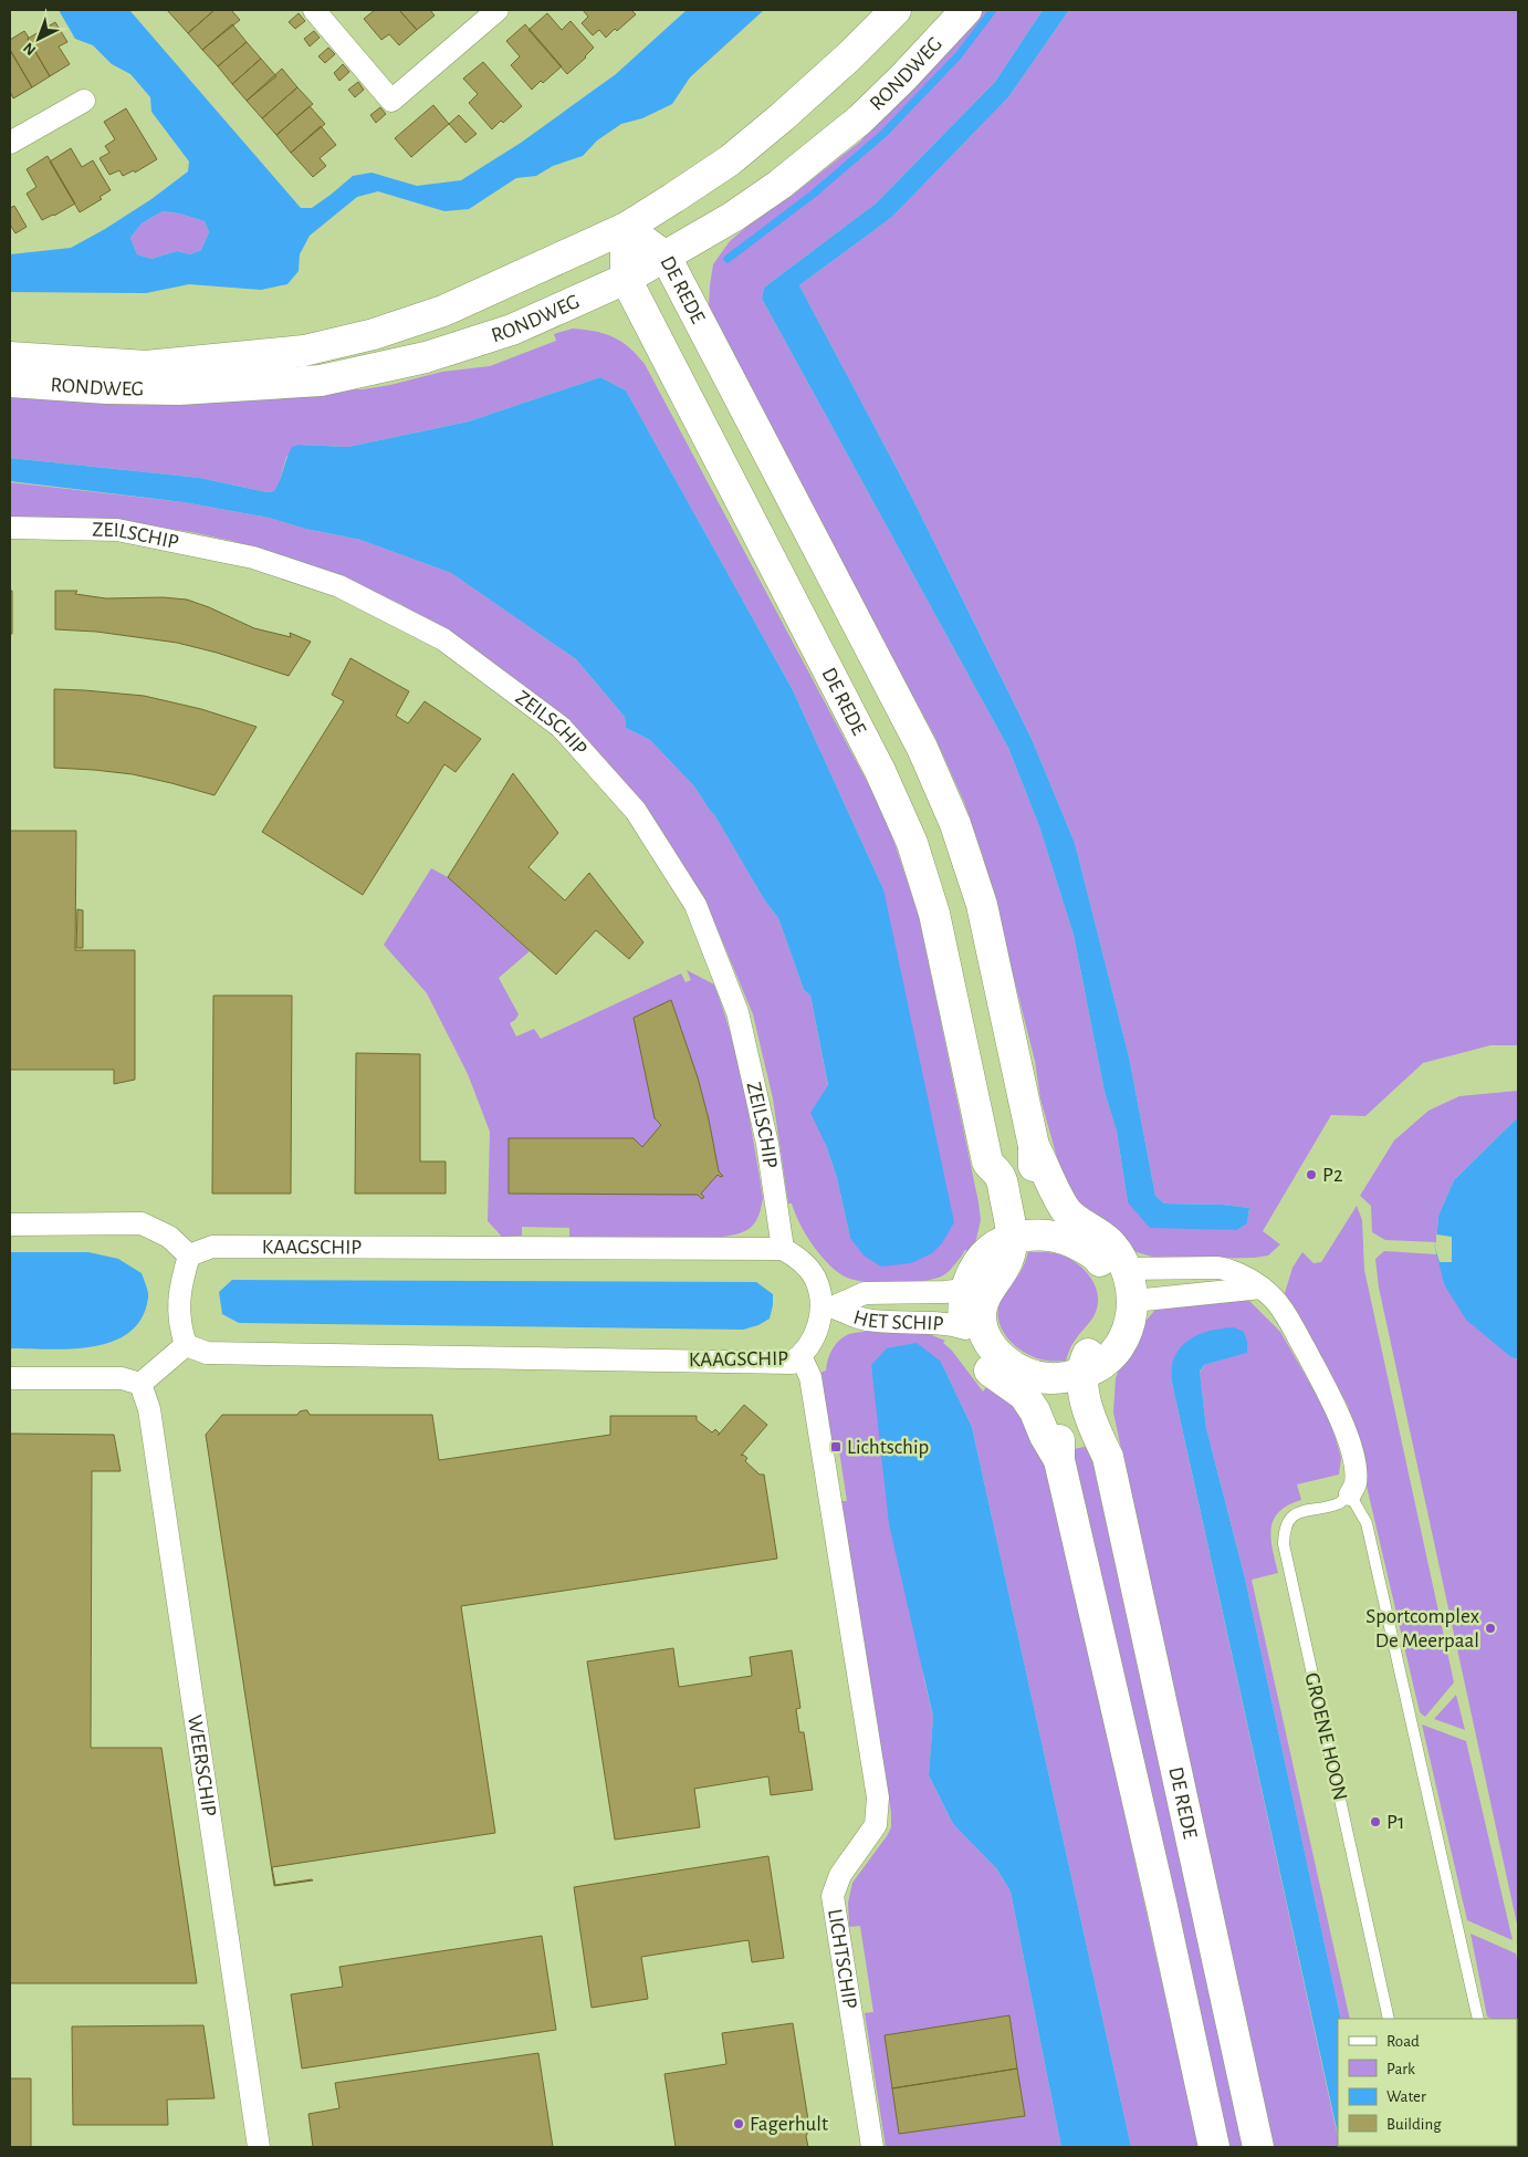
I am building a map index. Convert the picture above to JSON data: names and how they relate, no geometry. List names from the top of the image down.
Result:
{
  "streets": {
    "main road": ["RONDWEG", "DE REDE"],
    "street": [
      "ZEILSCHIP",
      "KAAGSCHIP",
      "HET SCHIP",
      "WEERSCHIP",
      "LICHTSCHIP"
    ],
    "lane": ["GROENE HOON"]
  },
  "crossings": [
    ["RONDWEG", "DE REDE"],
    ["ZEILSCHIP", "KAAGSCHIP"],
    ["KAAGSCHIP", "HET SCHIP"],
    ["KAAGSCHIP", "LICHTSCHIP"]
  ],
  "places": {
    "other": [
      "P2",
      "Sportcomplex De Meerpaal",
      "P1",
      "Fagerhult"
    ],
    "transit": ["Lichtschip"]
  },
  "legend": [
    "Road",
    "Park",
    "Water",
    "Building"
  ],
  "north": "bottom left"
}
